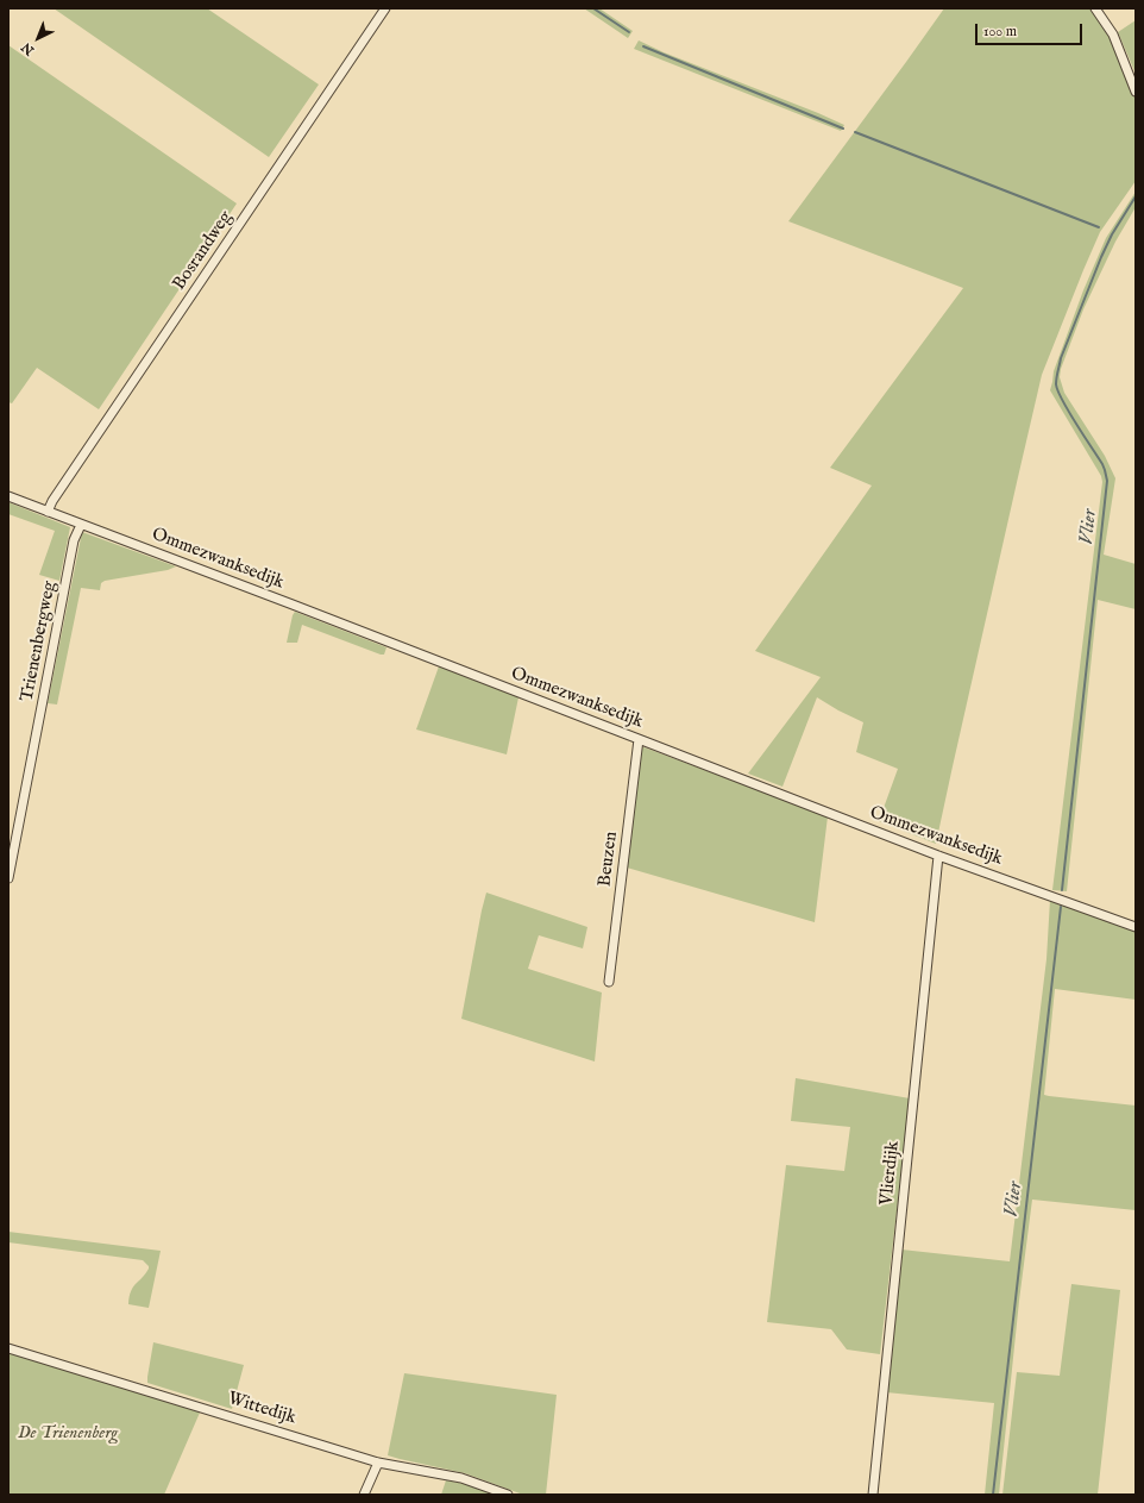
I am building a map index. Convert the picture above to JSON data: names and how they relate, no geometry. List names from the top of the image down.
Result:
{
  "streets": {
    "street": [
      "Bosrandweg",
      "Ommezwanksedijk",
      "Trienenbergweg",
      "Beuzen",
      "Vlierdijk",
      "Wittedijk"
    ]
  },
  "crossings": [
    ["Bosrandweg", "Ommezwanksedijk"],
    ["Ommezwanksedijk", "Trienenbergweg"],
    ["Ommezwanksedijk", "Beuzen"],
    ["Ommezwanksedijk", "Vlierdijk"]
  ],
  "water": ["Vlier"],
  "parks": ["De Trienenberg"],
  "scale_bar": "100 m",
  "north": "bottom left"
}
